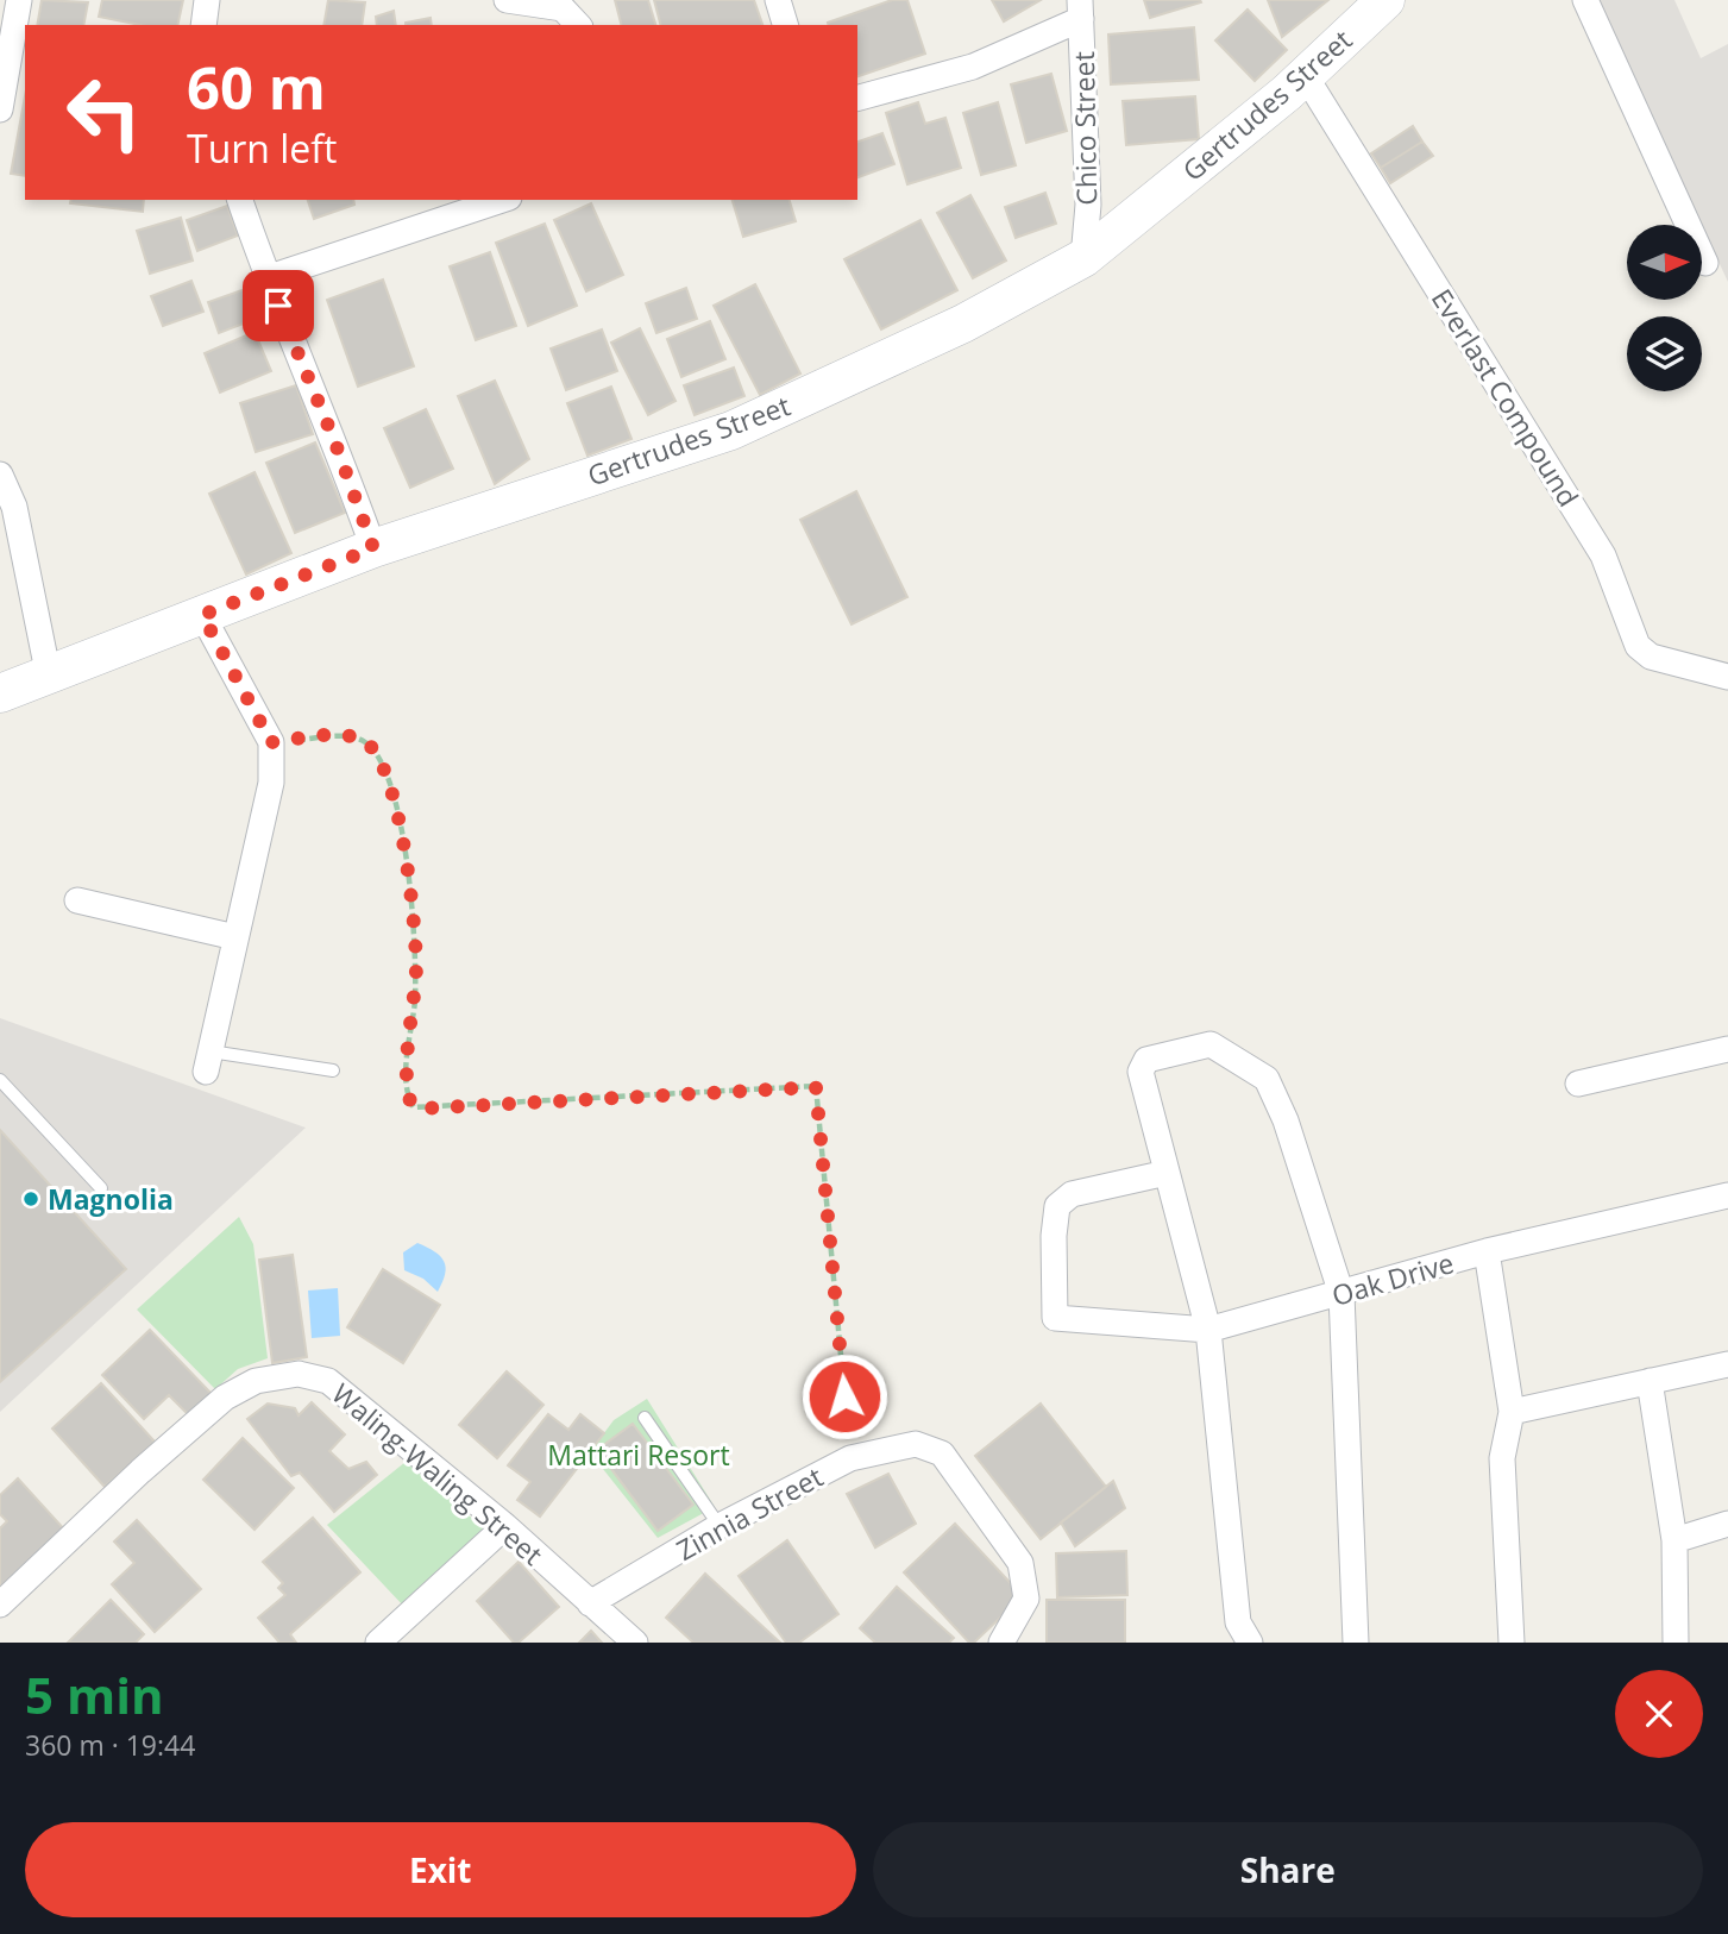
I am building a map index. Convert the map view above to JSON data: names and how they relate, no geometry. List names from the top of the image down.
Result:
{
  "streets": {
    "street": [
      "Gertrudes Street",
      "Chico Street",
      "Everlast Compound",
      "Oak Drive",
      "Waling-Waling Street",
      "Zinnia Street"
    ]
  },
  "crossings": [
    ["Gertrudes Street", "Chico Street"],
    ["Gertrudes Street", "Everlast Compound"],
    ["Waling-Waling Street", "Zinnia Street"]
  ],
  "parks": ["Mattari Resort"],
  "places": ["Magnolia"],
  "north": "right",
  "page": {
    "turn": ["60 m", "Turn left"],
    "heading": ["5 min", "360 m · 19:44"],
    "buttons": ["Exit", "Share"]
  }
}
